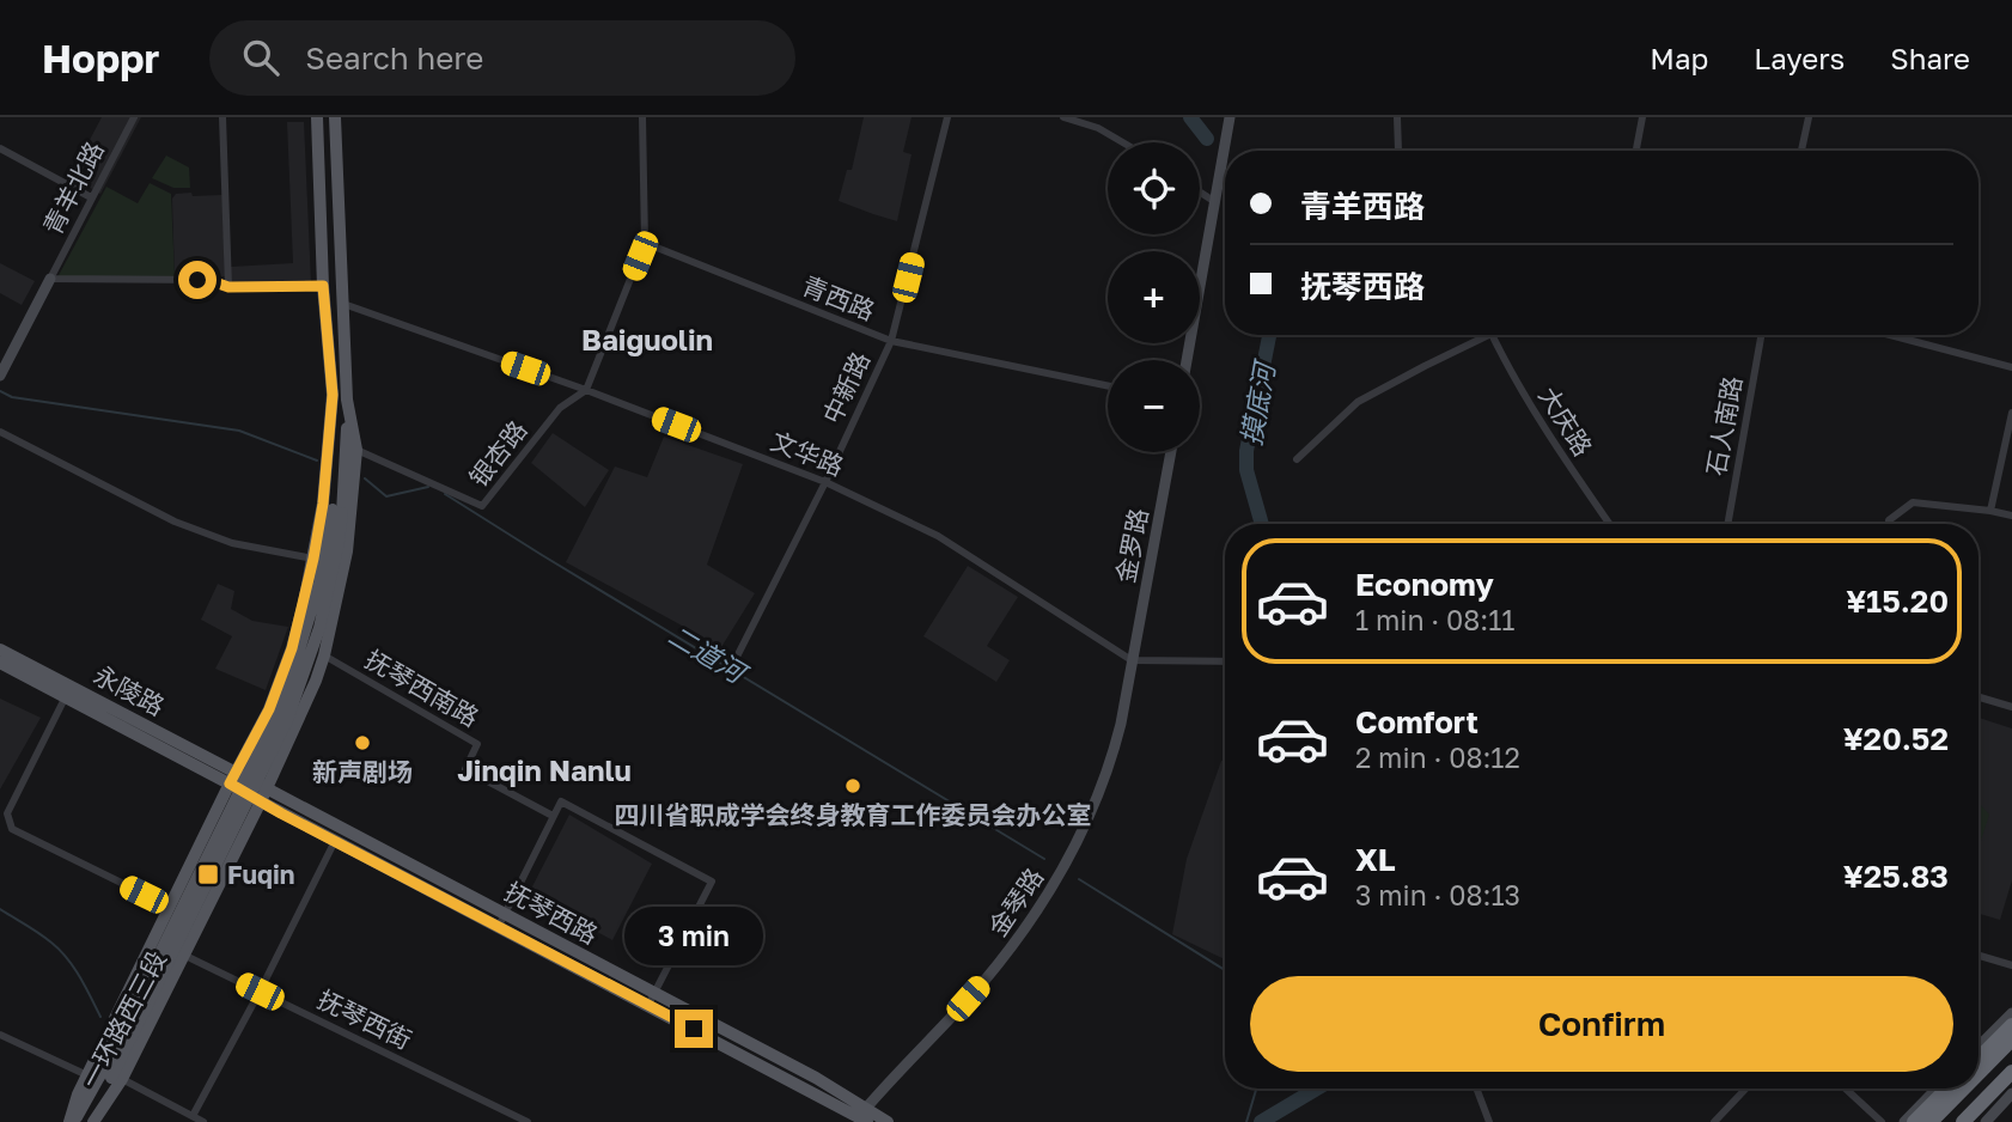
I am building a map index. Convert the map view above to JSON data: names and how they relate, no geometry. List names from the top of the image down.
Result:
{
  "streets": {
    "main road": ["永陵路", "抚琴西路", "一环路西三段"],
    "street": [
      "青羊北路",
      "青西路",
      "中新路",
      "大庆路",
      "石人南路",
      "银杏路",
      "文华路",
      "金罗路",
      "抚琴西南路",
      "金琴路",
      "抚琴西街"
    ]
  },
  "crossings": [
    ["青西路", "中新路"],
    ["青西路", "银杏路"],
    ["中新路", "文华路"],
    ["银杏路", "文华路"],
    ["银杏路", "一环路西三段"],
    ["文华路", "金罗路"],
    ["文华路", "金琴路"],
    ["文华路", "一环路西三段"],
    ["金罗路", "金琴路"],
    ["抚琴西南路", "一环路西三段"],
    ["永陵路", "抚琴西路"],
    ["永陵路", "一环路西三段"],
    ["金琴路", "抚琴西路"],
    ["抚琴西路", "一环路西三段"],
    ["一环路西三段", "抚琴西街"]
  ],
  "districts": ["Baiguolin", "Jinqin Nanlu"],
  "water": ["摸底河", "二道河"],
  "places": {
    "other": ["新声剧场", "四川省职成学会终身教育工作委员会办公室"],
    "transit": ["Fuqin"]
  },
  "page": {
    "header": "Hoppr",
    "search": "Search here",
    "nav": ["Map", "Layers", "Share"],
    "map_buttons": ["+", "−"],
    "banner": ["青羊西路", "抚琴西路"],
    "list": [
      {
        "name": "Economy",
        "note": "1 min · 08:11",
        "value": "¥15.20"
      },
      {
        "name": "Comfort",
        "note": "2 min · 08:12",
        "value": "¥20.52"
      },
      {
        "name": "XL",
        "note": "3 min · 08:13",
        "value": "¥25.83"
      }
    ],
    "bubble": "3 min",
    "buttons": "Confirm"
  }
}
